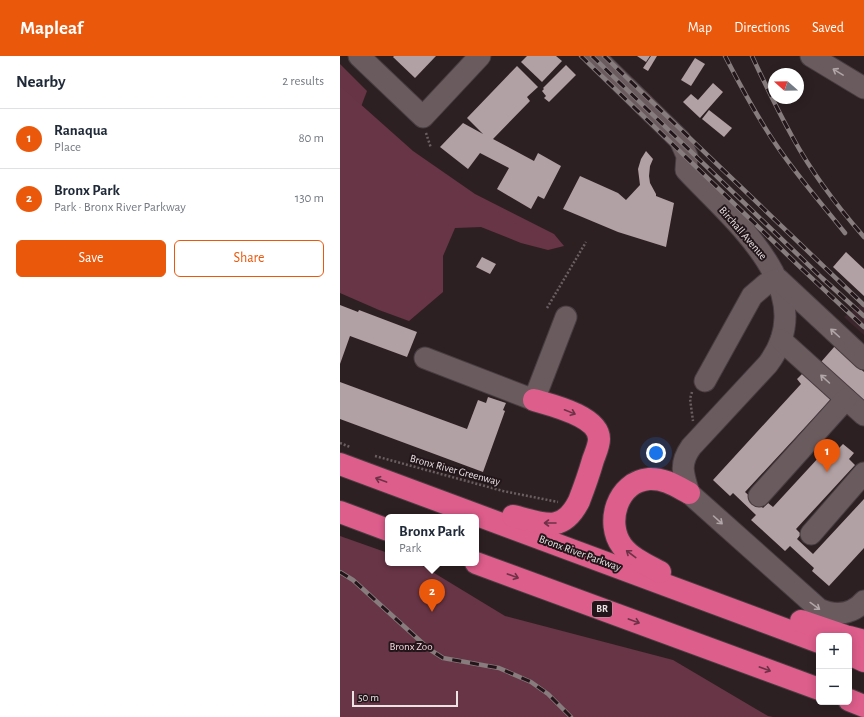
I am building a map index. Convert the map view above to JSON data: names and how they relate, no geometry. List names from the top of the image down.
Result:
{
  "streets": {
    "highway": ["Bronx River Parkway", "BR"],
    "street": ["Birchall Avenue"],
    "path": ["Bronx River Greenway"]
  },
  "parks": ["Bronx Zoo"],
  "scale_bar": "50 m",
  "north": "left",
  "page": {
    "header": "Mapleaf",
    "nav": ["Map", "Directions", "Saved"],
    "heading": ["Nearby", "2 results"],
    "list": [
      {
        "mark": "1",
        "name": "Ranaqua",
        "note": "Place",
        "value": "80 m"
      },
      {
        "mark": "2",
        "name": "Bronx Park",
        "note": "Park · Bronx River Parkway",
        "value": "130 m"
      }
    ],
    "buttons": ["Save", "Share"],
    "pins": ["1", "2"],
    "popup": ["Bronx Park", "Park"],
    "map_buttons": ["+", "−"],
    "scale": "50 m"
  }
}
